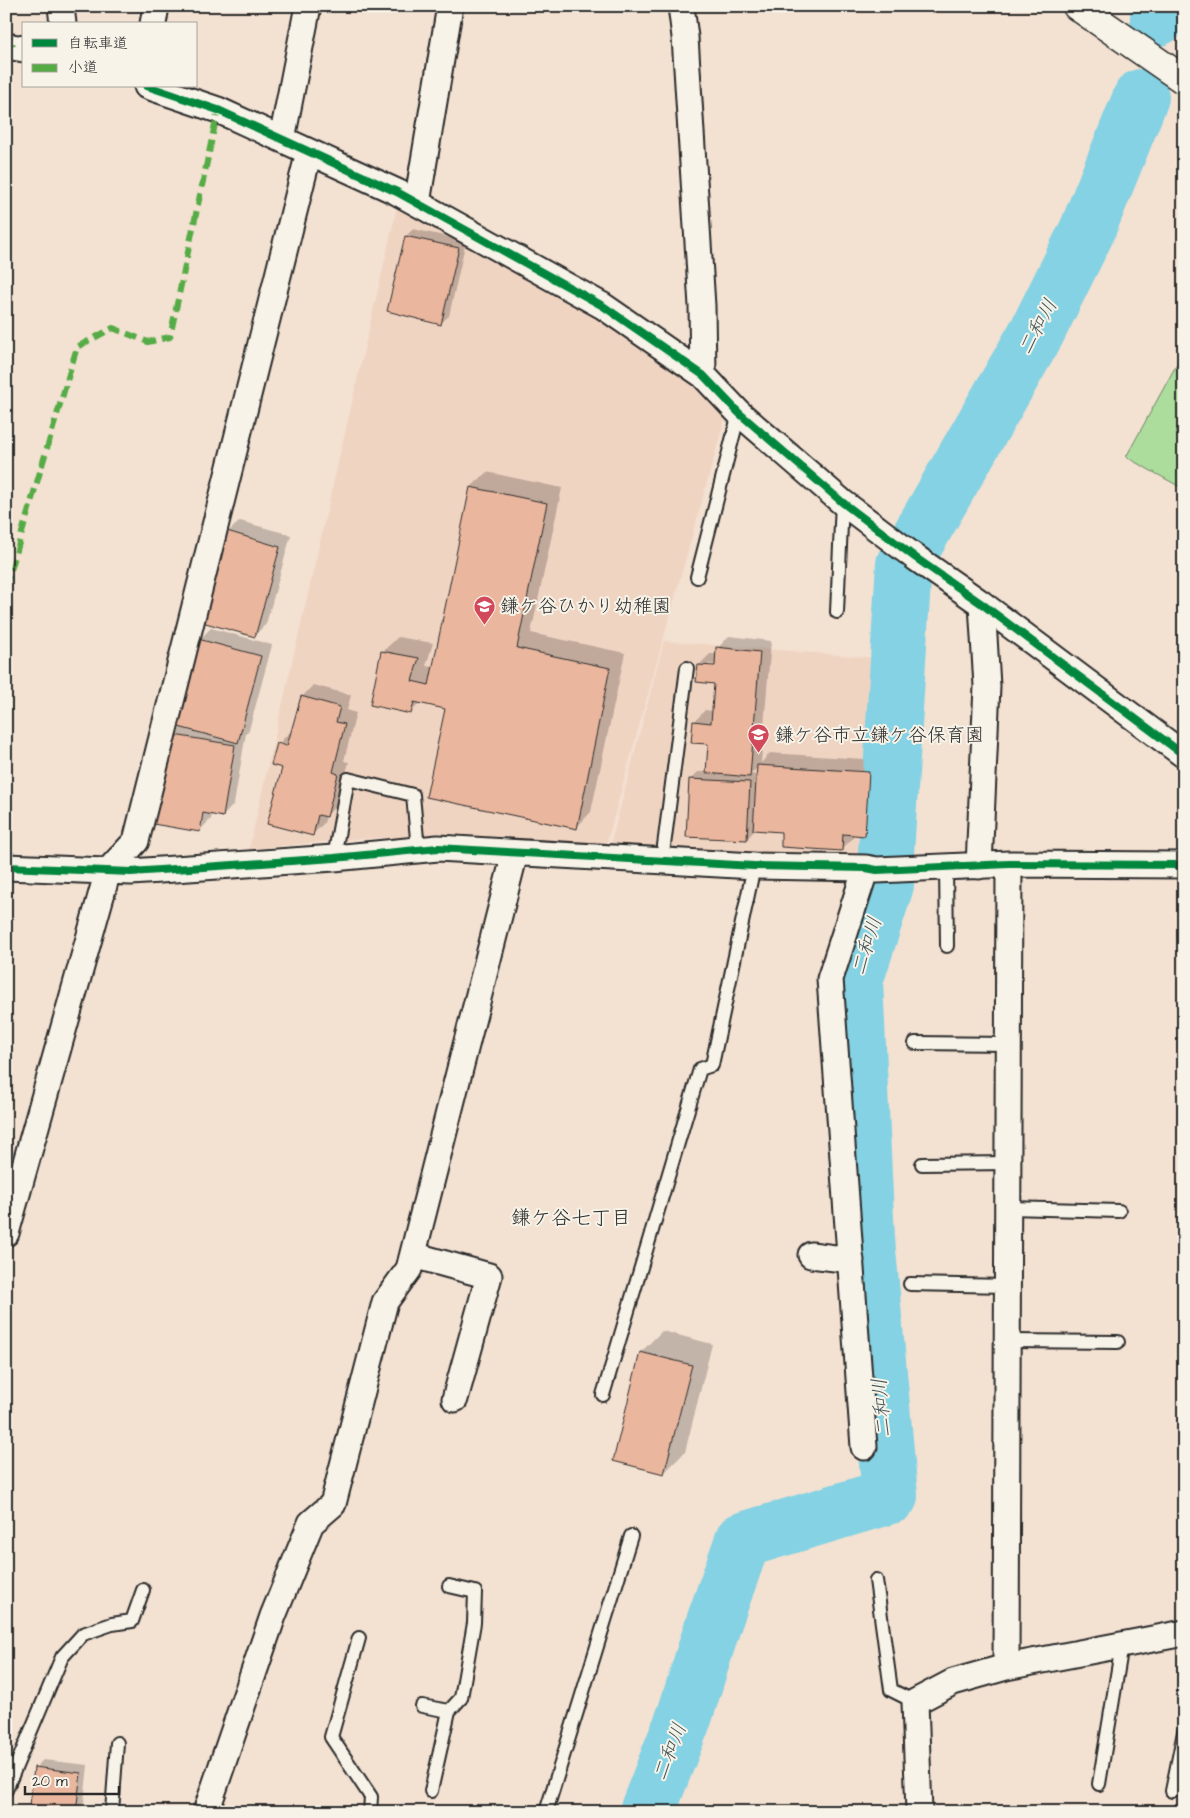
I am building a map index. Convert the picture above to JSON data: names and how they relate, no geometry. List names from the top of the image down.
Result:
{
  "districts": ["鎌ケ谷七丁目"],
  "water": ["二和川"],
  "places": {
    "school or university": ["鎌ケ谷ひかり幼稚園", "鎌ケ谷市立鎌ケ谷保育園"]
  },
  "legend": ["自転車道", "小道"],
  "scale_bar": "20 m"
}
